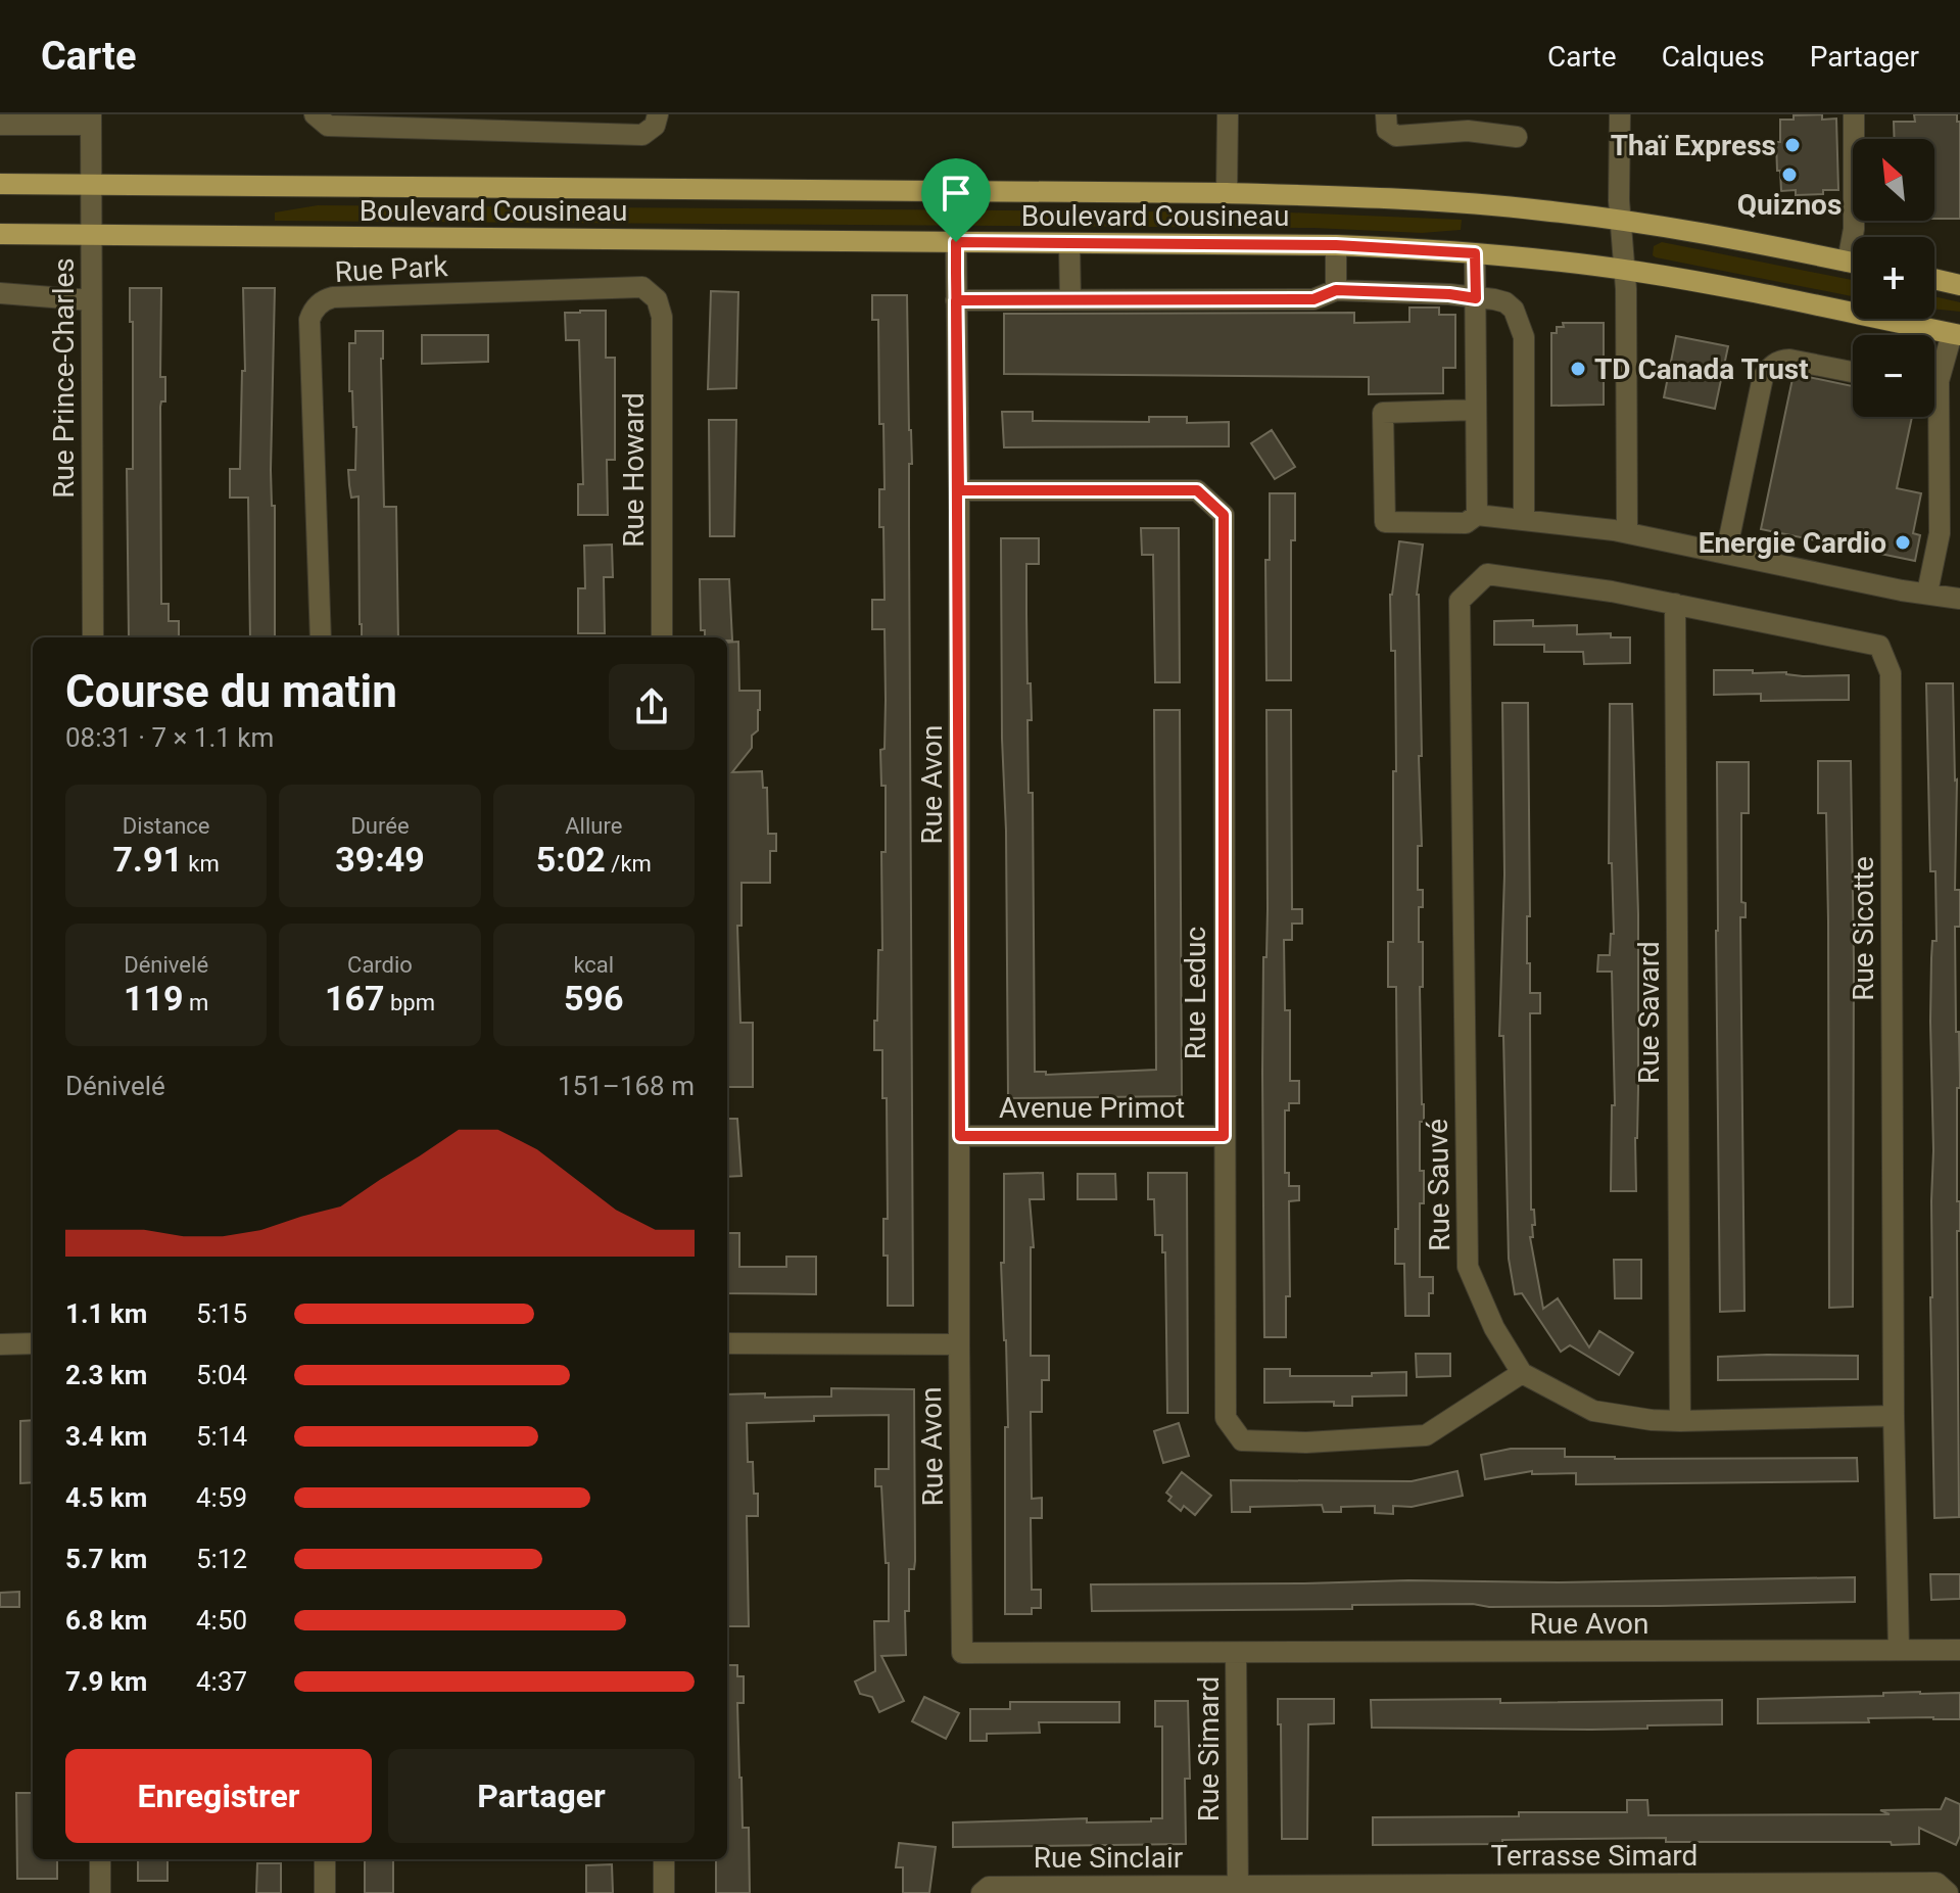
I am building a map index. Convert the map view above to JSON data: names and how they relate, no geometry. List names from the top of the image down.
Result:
{
  "streets": {
    "main road": ["Boulevard Cousineau"],
    "street": [
      "Rue Park",
      "Rue Prince-Charles",
      "Rue Howard",
      "Rue Avon",
      "Rue Sicotte",
      "Rue Leduc",
      "Rue Savard",
      "Avenue Primot",
      "Rue Sauvé",
      "Rue Simard",
      "Terrasse Simard",
      "Rue Sinclair"
    ]
  },
  "crossings": [
    ["Boulevard Cousineau", "Rue Prince-Charles"],
    ["Boulevard Cousineau", "Rue Avon"],
    ["Rue Park", "Rue Howard"],
    ["Rue Avon", "Rue Sicotte"],
    ["Rue Avon", "Rue Leduc"],
    ["Rue Avon", "Avenue Primot"],
    ["Rue Avon", "Rue Simard"],
    ["Rue Sicotte", "Rue Savard"],
    ["Rue Sicotte", "Rue Sauvé"],
    ["Rue Leduc", "Avenue Primot"],
    ["Rue Leduc", "Rue Sauvé"],
    ["Rue Simard", "Terrasse Simard"],
    ["Rue Simard", "Rue Sinclair"],
    ["Terrasse Simard", "Rue Sinclair"]
  ],
  "places": [
    "Thaï Express",
    "Quiznos",
    "TD Canada Trust",
    "Energie Cardio"
  ],
  "north": "top left",
  "page": {
    "header": "Carte",
    "nav": ["Carte", "Calques", "Partager"],
    "map_buttons": ["+", "−"],
    "heading": ["Course du matin", "08:31 · 7 × 1.1 km"],
    "stats": [
      ["Distance", "7.91 km"],
      ["Durée", "39:49"],
      ["Allure", "5:02 /km"],
      ["Dénivelé", "119 m"],
      ["Cardio", "167 bpm"],
      ["kcal", "596"]
    ],
    "chart": ["Dénivelé", "151–168 m"],
    "list": [
      {
        "name": "1.1 km",
        "note": "5:15"
      },
      {
        "name": "2.3 km",
        "note": "5:04"
      },
      {
        "name": "3.4 km",
        "note": "5:14"
      },
      {
        "name": "4.5 km",
        "note": "4:59"
      },
      {
        "name": "5.7 km",
        "note": "5:12"
      },
      {
        "name": "6.8 km",
        "note": "4:50"
      },
      {
        "name": "7.9 km",
        "note": "4:37"
      }
    ],
    "buttons": ["Enregistrer", "Partager"]
  }
}
